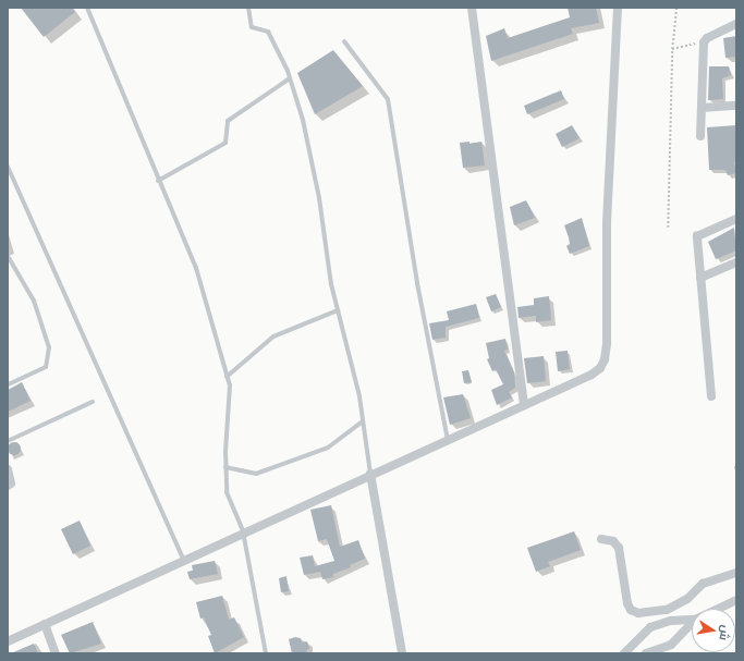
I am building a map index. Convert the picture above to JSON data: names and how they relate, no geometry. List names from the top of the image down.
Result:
{
  "north": "right"
}
